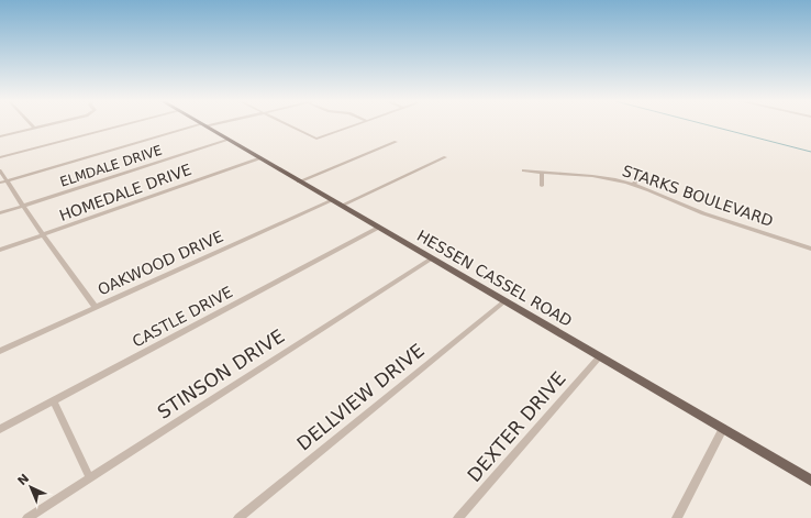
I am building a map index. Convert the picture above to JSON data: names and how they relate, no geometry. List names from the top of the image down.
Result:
{
  "streets": {
    "main road": ["HESSEN CASSEL ROAD"],
    "street": [
      "ELMDALE DRIVE",
      "HOMEDALE DRIVE",
      "STARKS BOULEVARD",
      "OAKWOOD DRIVE",
      "CASTLE DRIVE",
      "STINSON DRIVE",
      "DELLVIEW DRIVE",
      "DEXTER DRIVE"
    ]
  },
  "crossings": [
    ["ELMDALE DRIVE", "HESSEN CASSEL ROAD"],
    ["HOMEDALE DRIVE", "HESSEN CASSEL ROAD"],
    ["OAKWOOD DRIVE", "HESSEN CASSEL ROAD"],
    ["HESSEN CASSEL ROAD", "CASTLE DRIVE"],
    ["HESSEN CASSEL ROAD", "STINSON DRIVE"],
    ["HESSEN CASSEL ROAD", "DELLVIEW DRIVE"],
    ["HESSEN CASSEL ROAD", "DEXTER DRIVE"]
  ],
  "north": "top left"
}
